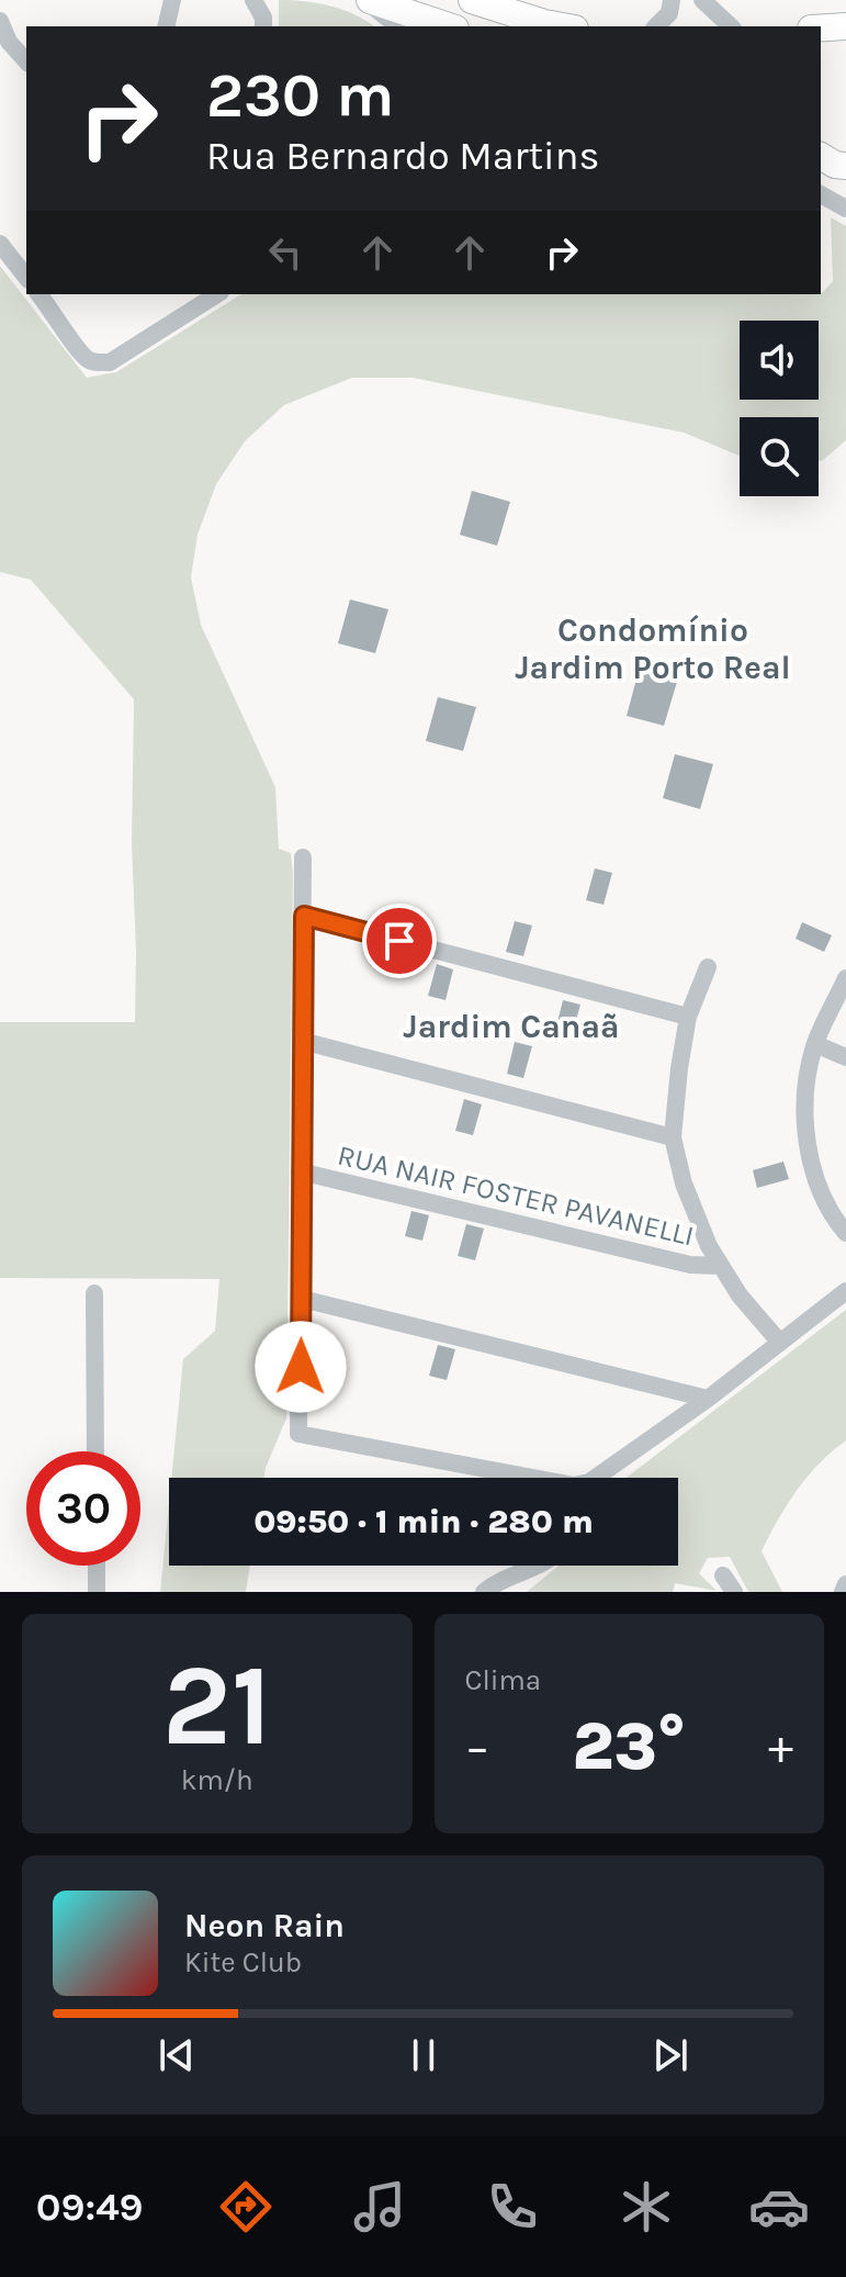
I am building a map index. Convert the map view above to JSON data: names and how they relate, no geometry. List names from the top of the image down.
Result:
{
  "streets": {
    "street": ["RUA NAIR FOSTER PAVANELLI"]
  },
  "districts": ["Condomínio Jardim Porto Real", "Jardim Canaã"],
  "page": {
    "turn": ["230 m", "Rua Bernardo Martins"],
    "limit": "30",
    "trip": "09:50 · 1 min · 280 m",
    "tile": [
      ["21", "km/h"],
      "Clima"
    ],
    "heat": ["−", "23°", "+"],
    "song": ["Neon Rain", "Kite Club"],
    "tabs": "09:49"
  }
}
